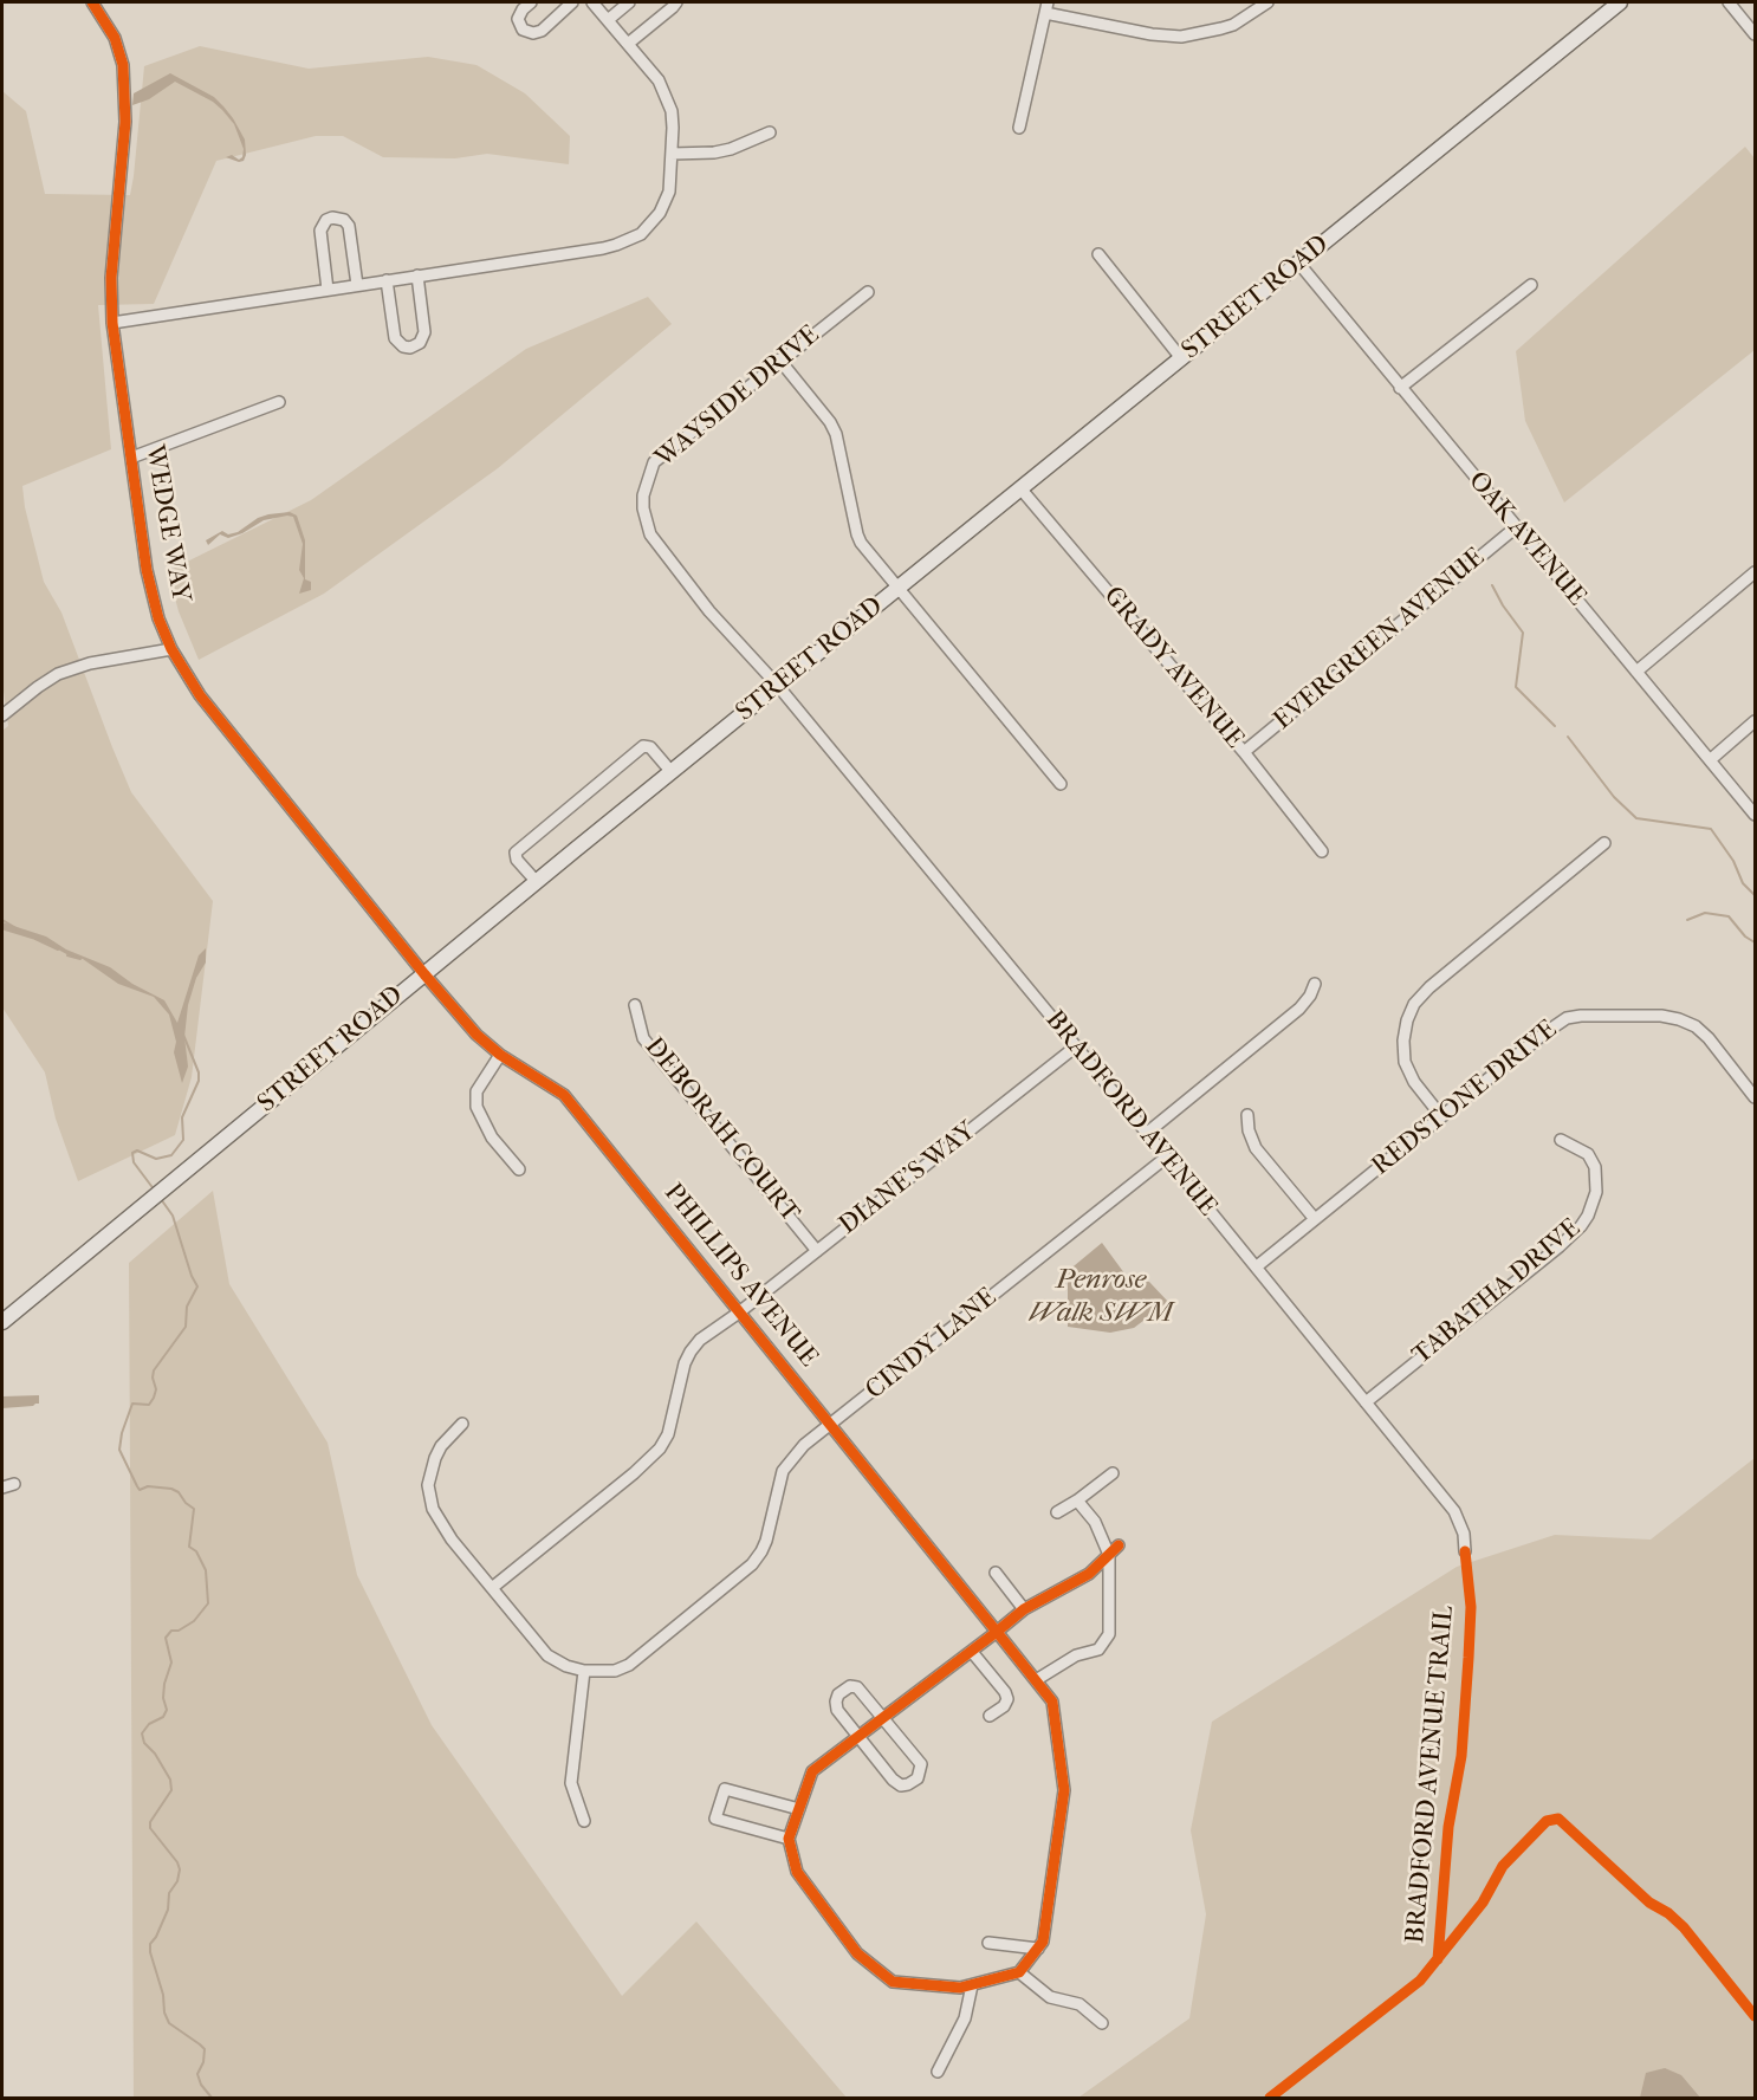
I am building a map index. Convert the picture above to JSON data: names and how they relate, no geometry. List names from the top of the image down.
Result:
{
  "streets": {
    "main road": ["STREET ROAD"],
    "street": [
      "WAYSIDE DRIVE",
      "WEDGE WAY",
      "OAK AVENUE",
      "EVERGREEN AVENUE",
      "GRADY AVENUE",
      "REDSTONE DRIVE",
      "BRADFORD AVENUE",
      "DEBORAH COURT",
      "DIANE'S WAY",
      "PHILLIPS AVENUE",
      "TABATHA DRIVE",
      "CINDY LANE"
    ],
    "cycle path": ["BRADFORD AVENUE TRAIL"]
  },
  "crossings": [
    ["STREET ROAD", "WAYSIDE DRIVE"],
    ["STREET ROAD", "WEDGE WAY"],
    ["STREET ROAD", "OAK AVENUE"],
    ["STREET ROAD", "GRADY AVENUE"],
    ["STREET ROAD", "BRADFORD AVENUE"],
    ["STREET ROAD", "PHILLIPS AVENUE"],
    ["WAYSIDE DRIVE", "BRADFORD AVENUE"],
    ["WEDGE WAY", "PHILLIPS AVENUE"],
    ["OAK AVENUE", "EVERGREEN AVENUE"],
    ["EVERGREEN AVENUE", "GRADY AVENUE"],
    ["REDSTONE DRIVE", "BRADFORD AVENUE"],
    ["BRADFORD AVENUE", "DIANE'S WAY"],
    ["BRADFORD AVENUE", "TABATHA DRIVE"],
    ["BRADFORD AVENUE", "CINDY LANE"],
    ["DEBORAH COURT", "DIANE'S WAY"],
    ["DIANE'S WAY", "PHILLIPS AVENUE"],
    ["PHILLIPS AVENUE", "CINDY LANE"]
  ],
  "water": ["Penrose Walk SWM"]
}
